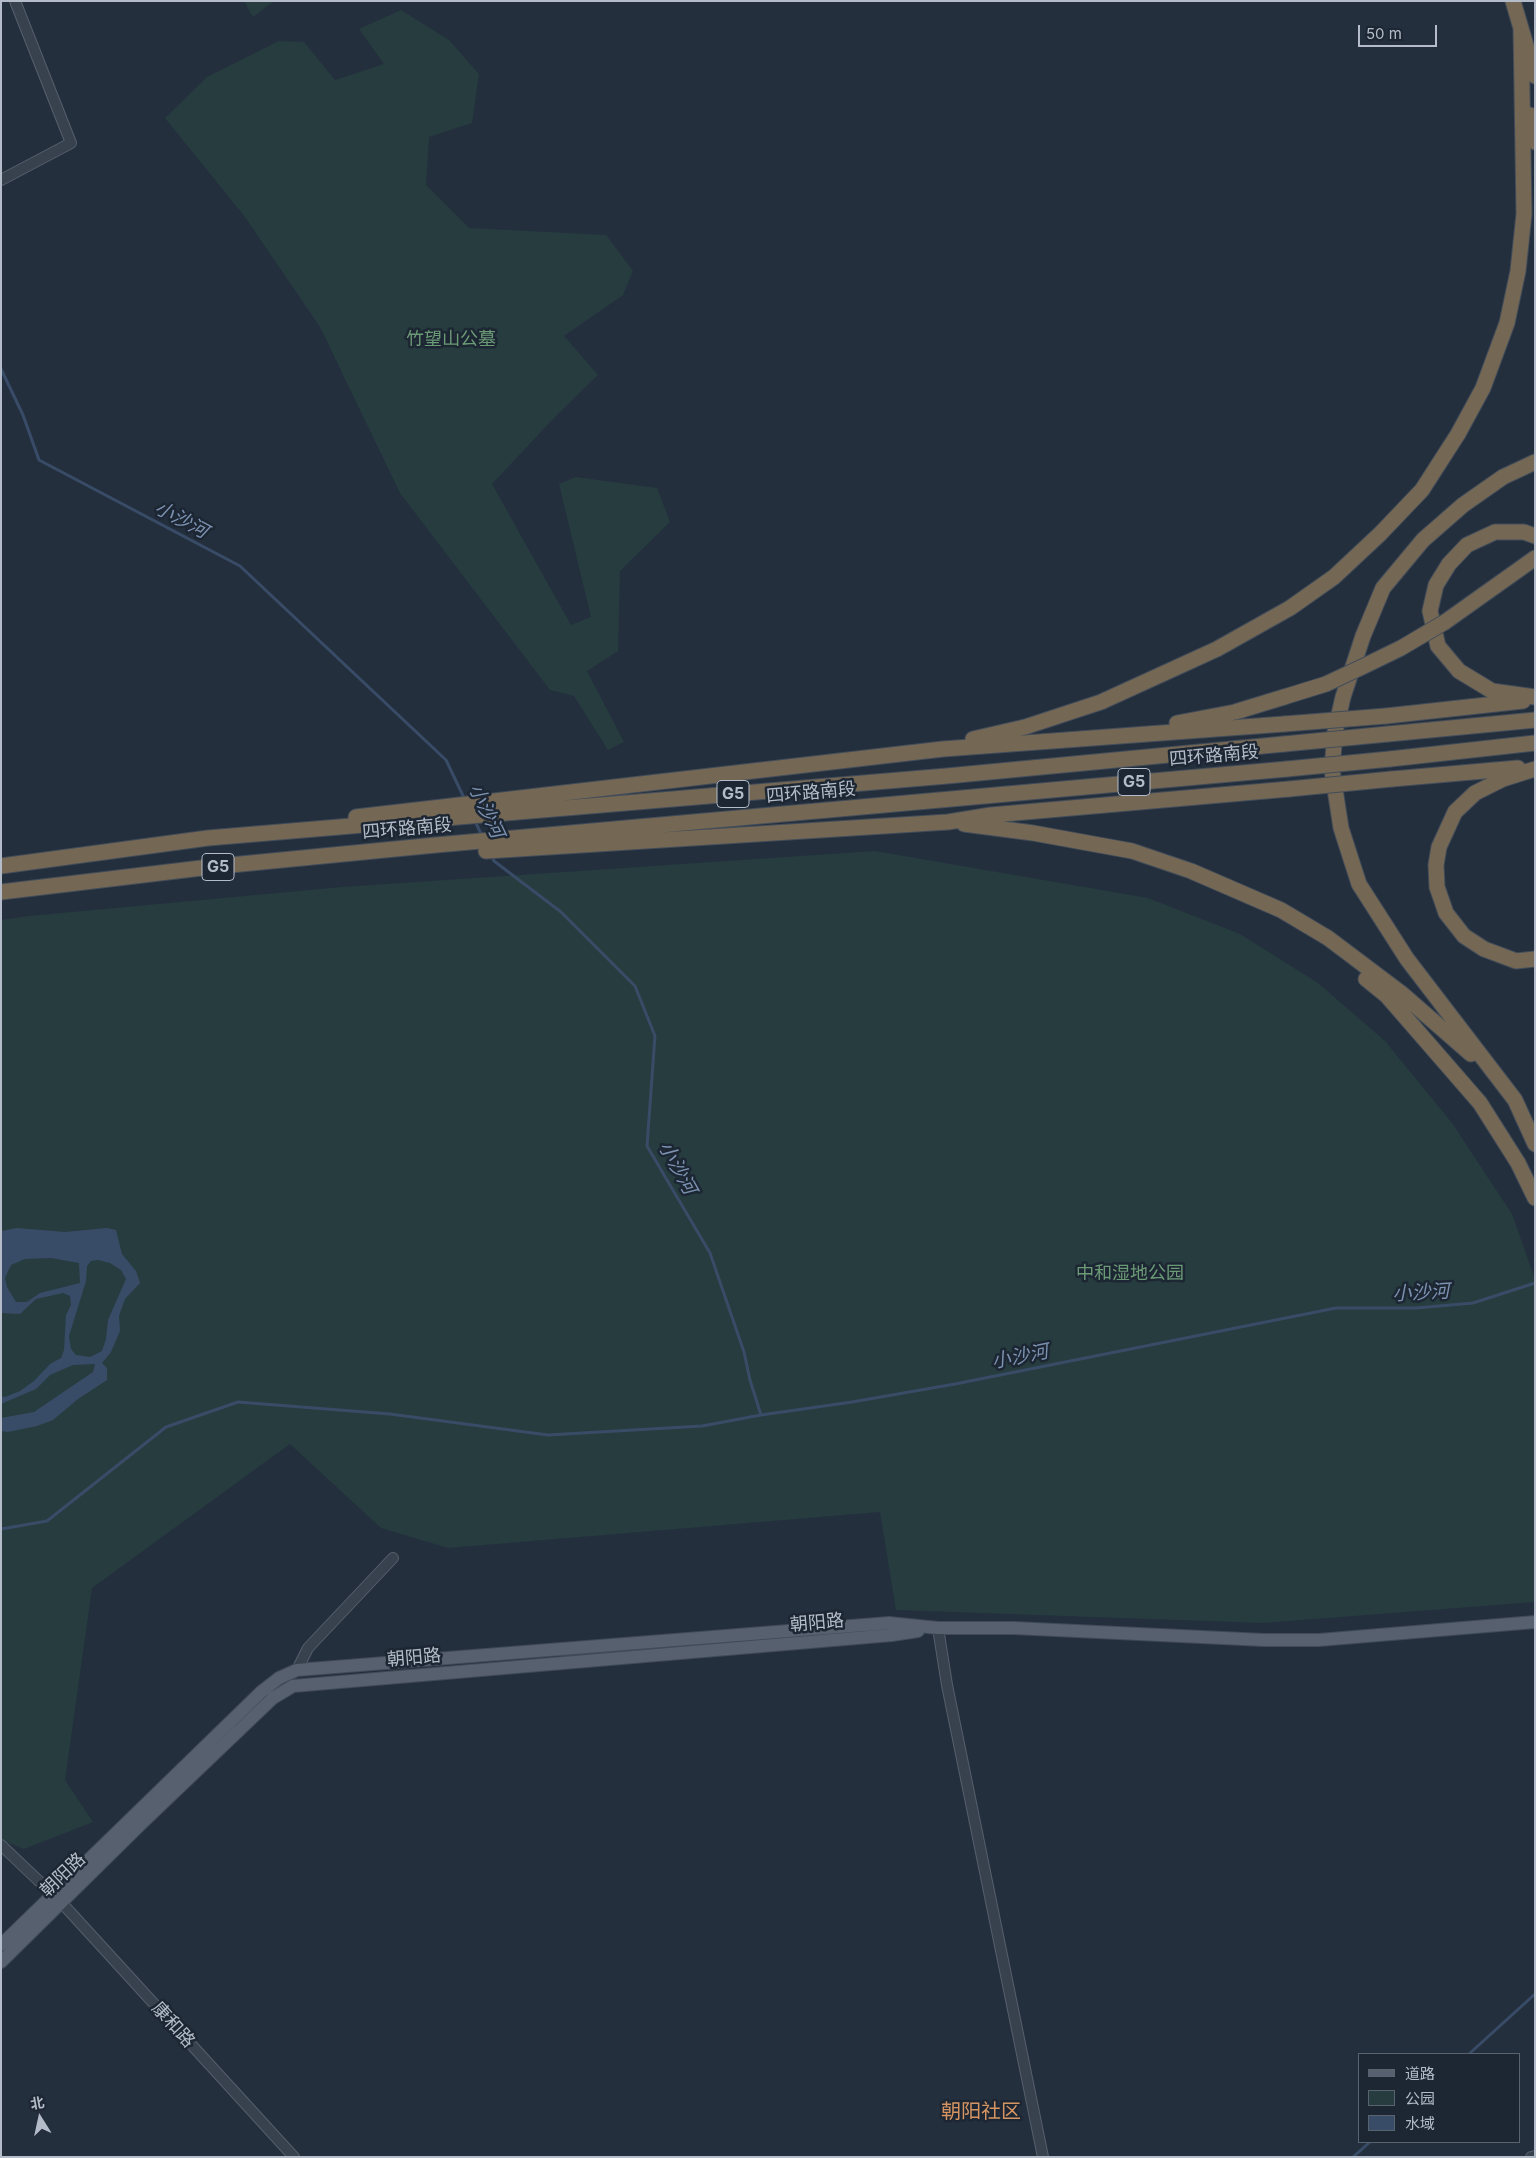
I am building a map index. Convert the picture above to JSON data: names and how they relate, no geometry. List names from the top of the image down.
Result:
{
  "streets": {
    "highway": ["四环路南段", "G5"],
    "main road": ["朝阳路"],
    "street": ["康和路"]
  },
  "crossings": [
    ["四环路南段", "G5"],
    ["朝阳路", "康和路"]
  ],
  "districts": ["朝阳社区"],
  "water": ["小沙河"],
  "parks": ["竹望山公墓", "中和湿地公园"],
  "legend": ["道路", "公园", "水域"],
  "scale_bar": "50 m",
  "north": "top"
}
